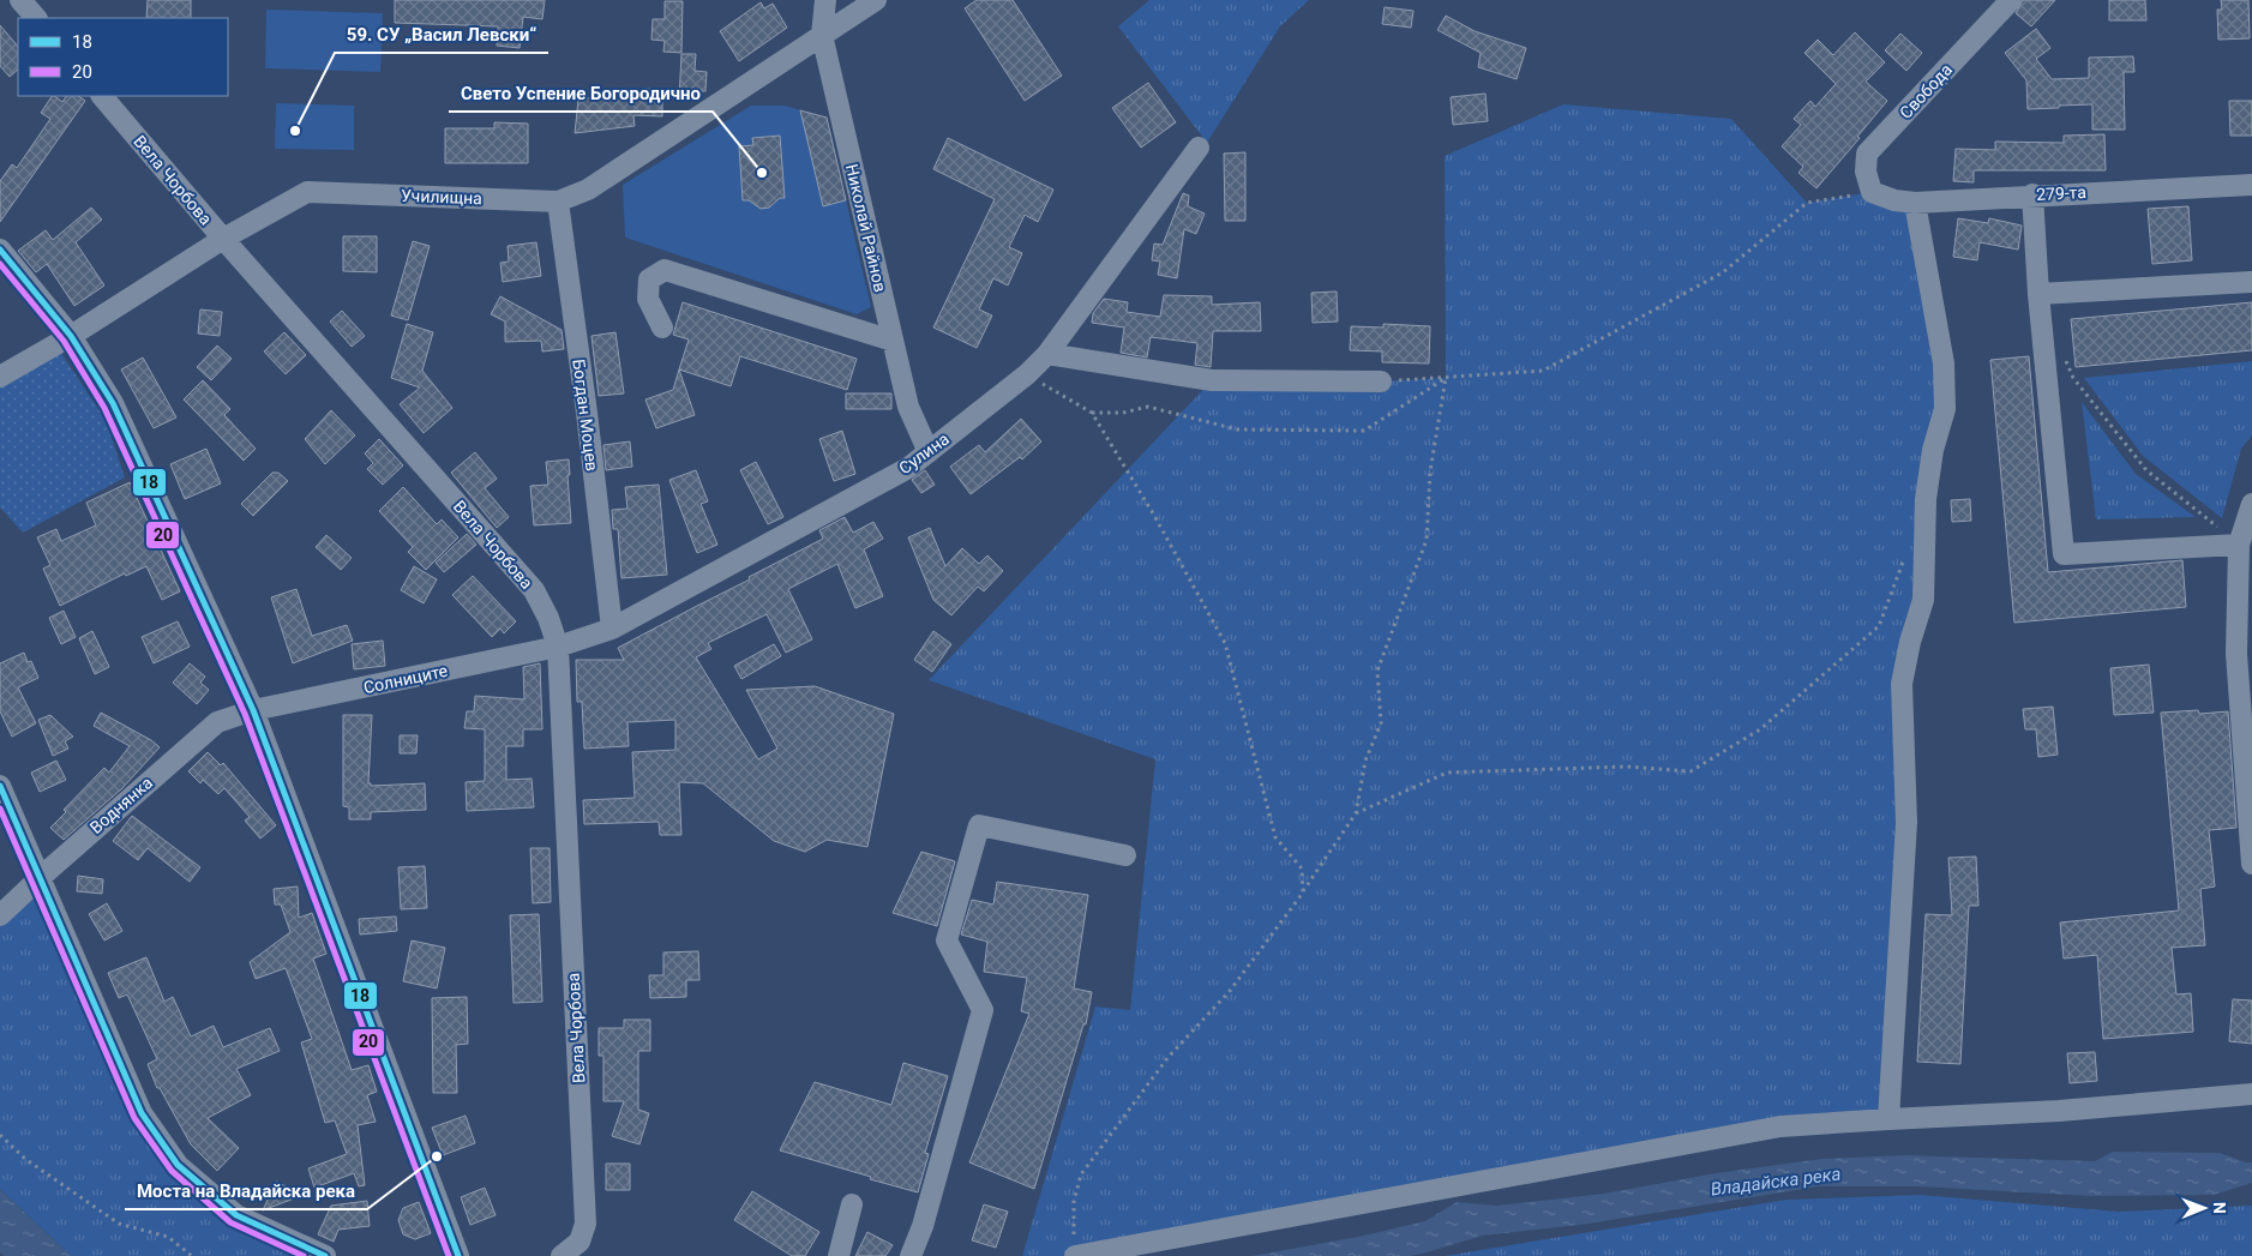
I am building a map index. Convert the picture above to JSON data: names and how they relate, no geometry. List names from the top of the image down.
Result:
{
  "streets": {
    "street": [
      "Свобода",
      "Вела Чорбова",
      "279-та",
      "Училищна",
      "Николай Райнов",
      "Богдан Моцев",
      "Сулина",
      "Солниците",
      "Воднянка"
    ]
  },
  "crossings": [
    ["Свобода", "279-та"],
    ["Вела Чорбова", "Училищна"],
    ["Вела Чорбова", "Сулина"],
    ["Вела Чорбова", "Солниците"],
    ["Училищна", "Николай Райнов"],
    ["Училищна", "Богдан Моцев"],
    ["Николай Райнов", "Сулина"],
    ["Богдан Моцев", "Сулина"],
    ["Сулина", "Солниците"],
    ["Солниците", "Воднянка"]
  ],
  "water": ["Владайска река"],
  "places": ["59. СУ „Васил Левски“", "Свето Успение Богородично", "Моста на Владайска река"],
  "lines": ["transit line 18", "transit line 20"],
  "legend": ["18", "20"],
  "north": "right"
}
